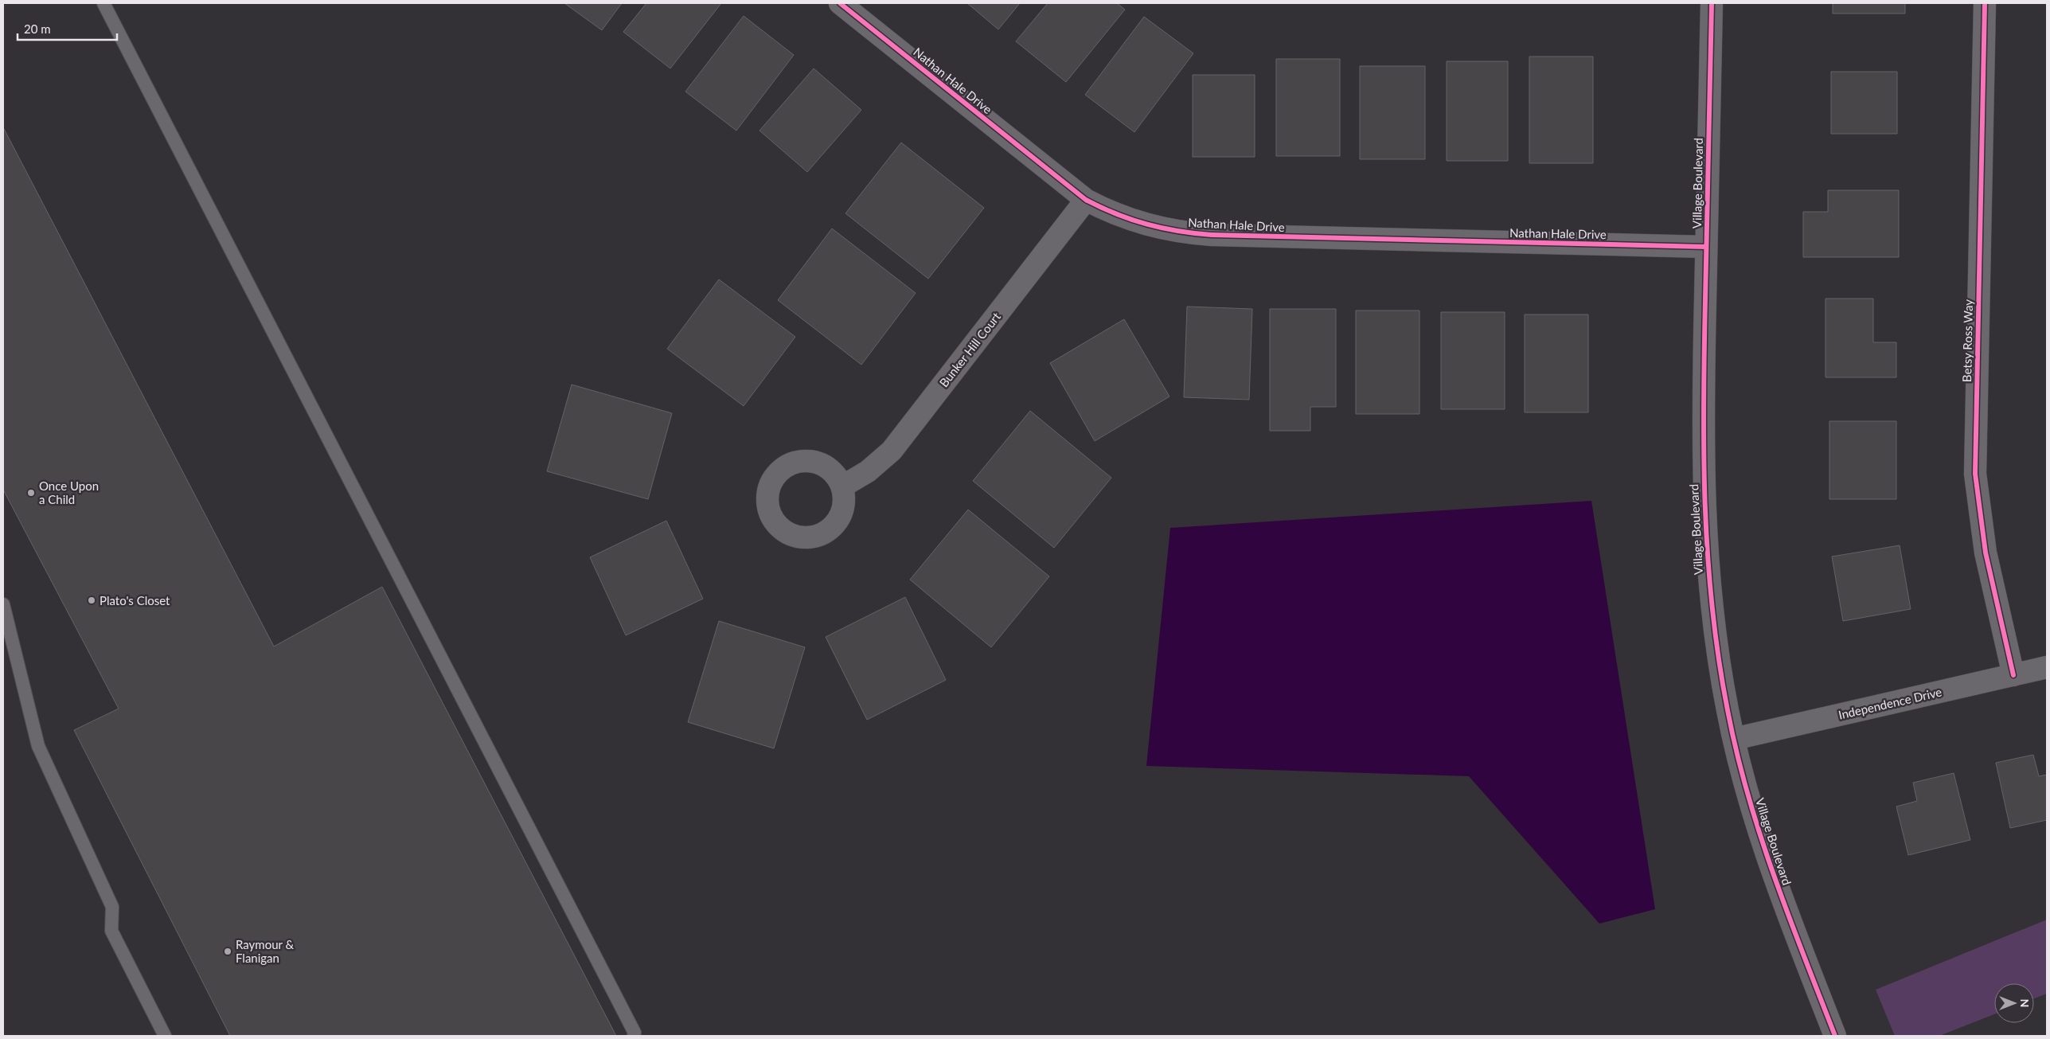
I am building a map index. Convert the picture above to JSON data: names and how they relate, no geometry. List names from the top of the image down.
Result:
{
  "streets": {
    "street": [
      "Nathan Hale Drive",
      "Village Boulevard",
      "Betsy Ross Way",
      "Bunker Hill Court",
      "Independence Drive"
    ]
  },
  "crossings": [
    ["Nathan Hale Drive", "Village Boulevard"],
    ["Nathan Hale Drive", "Bunker Hill Court"],
    ["Village Boulevard", "Independence Drive"],
    ["Betsy Ross Way", "Independence Drive"]
  ],
  "places": ["Once Upon a Child", "Plato's Closet", "Raymour & Flanigan"],
  "scale_bar": "20 m",
  "north": "right"
}
